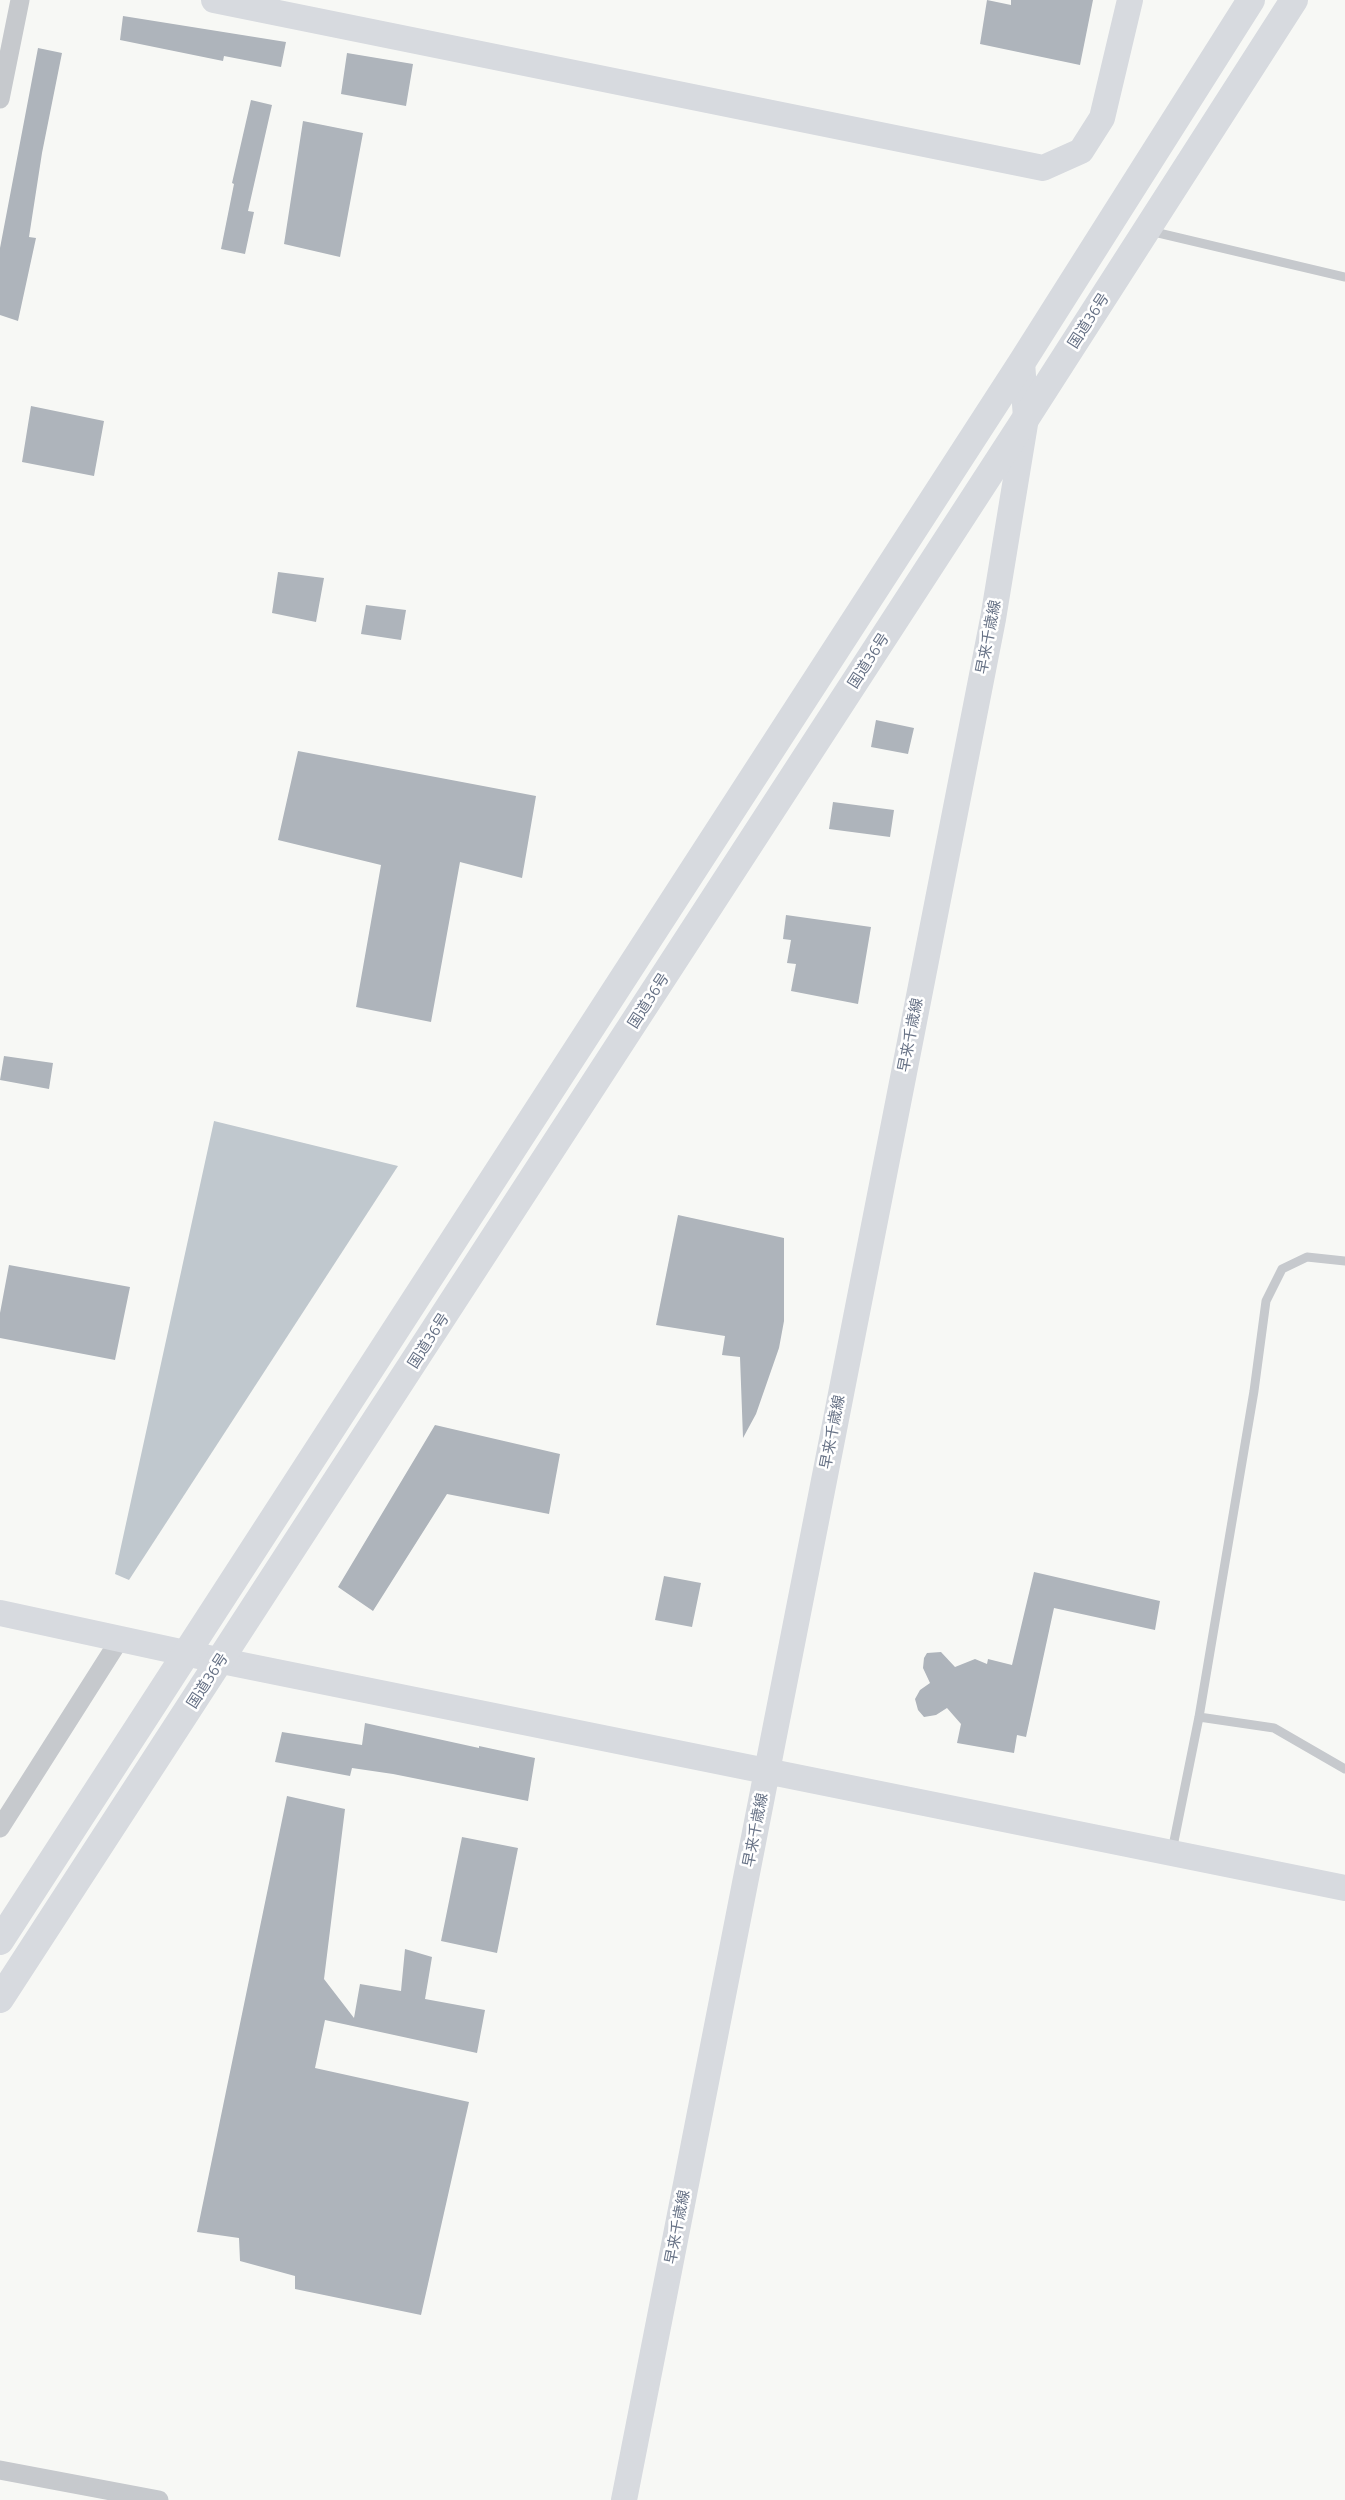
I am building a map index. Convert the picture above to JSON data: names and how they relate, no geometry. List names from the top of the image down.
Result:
{
  "streets": {
    "highway": ["国道36号"],
    "street": ["早来千歳線"]
  },
  "crossings": [
    ["国道36号", "早来千歳線"]
  ]
}
